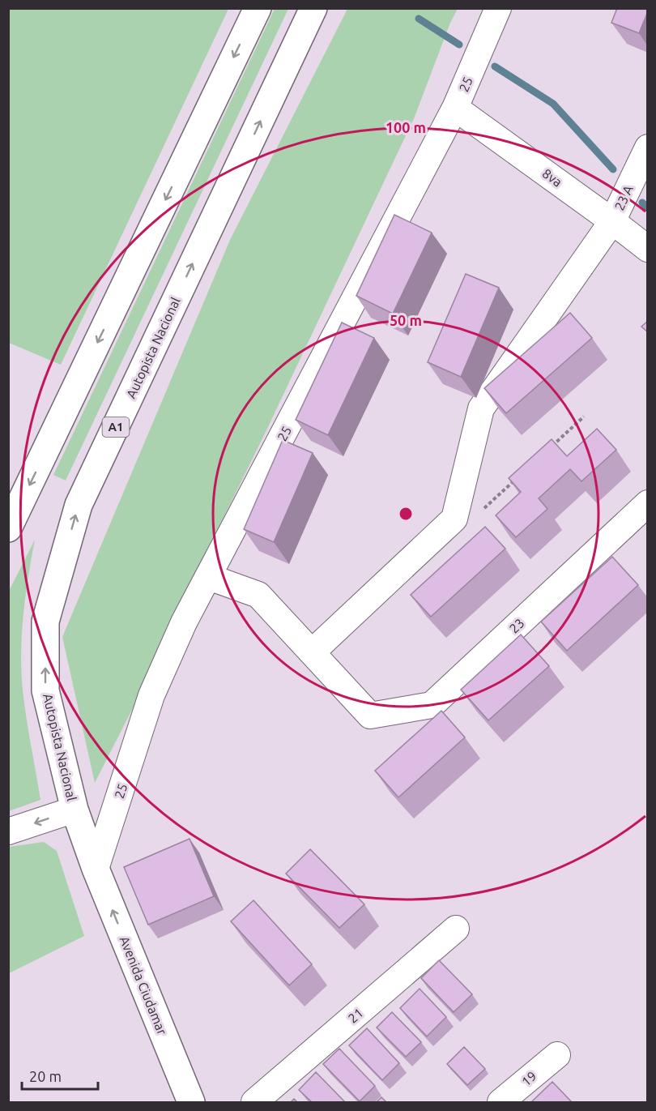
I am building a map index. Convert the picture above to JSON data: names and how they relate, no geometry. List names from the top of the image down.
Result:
{
  "streets": {
    "main road": ["Autopista Nacional", "A1", "Avenida Ciudamar"],
    "street": [
      "25",
      "8va",
      "23 A",
      "23",
      "21",
      "19"
    ]
  },
  "crossings": [
    ["25", "8va"],
    ["25", "Autopista Nacional"],
    ["25", "Avenida Ciudamar"],
    ["8va", "23 A"],
    ["23 A", "23"],
    ["Autopista Nacional", "Avenida Ciudamar"]
  ],
  "one_way": ["Avenida Ciudamar"],
  "scale_bar": "20 m",
  "rings": ["100 m", "50 m"]
}
